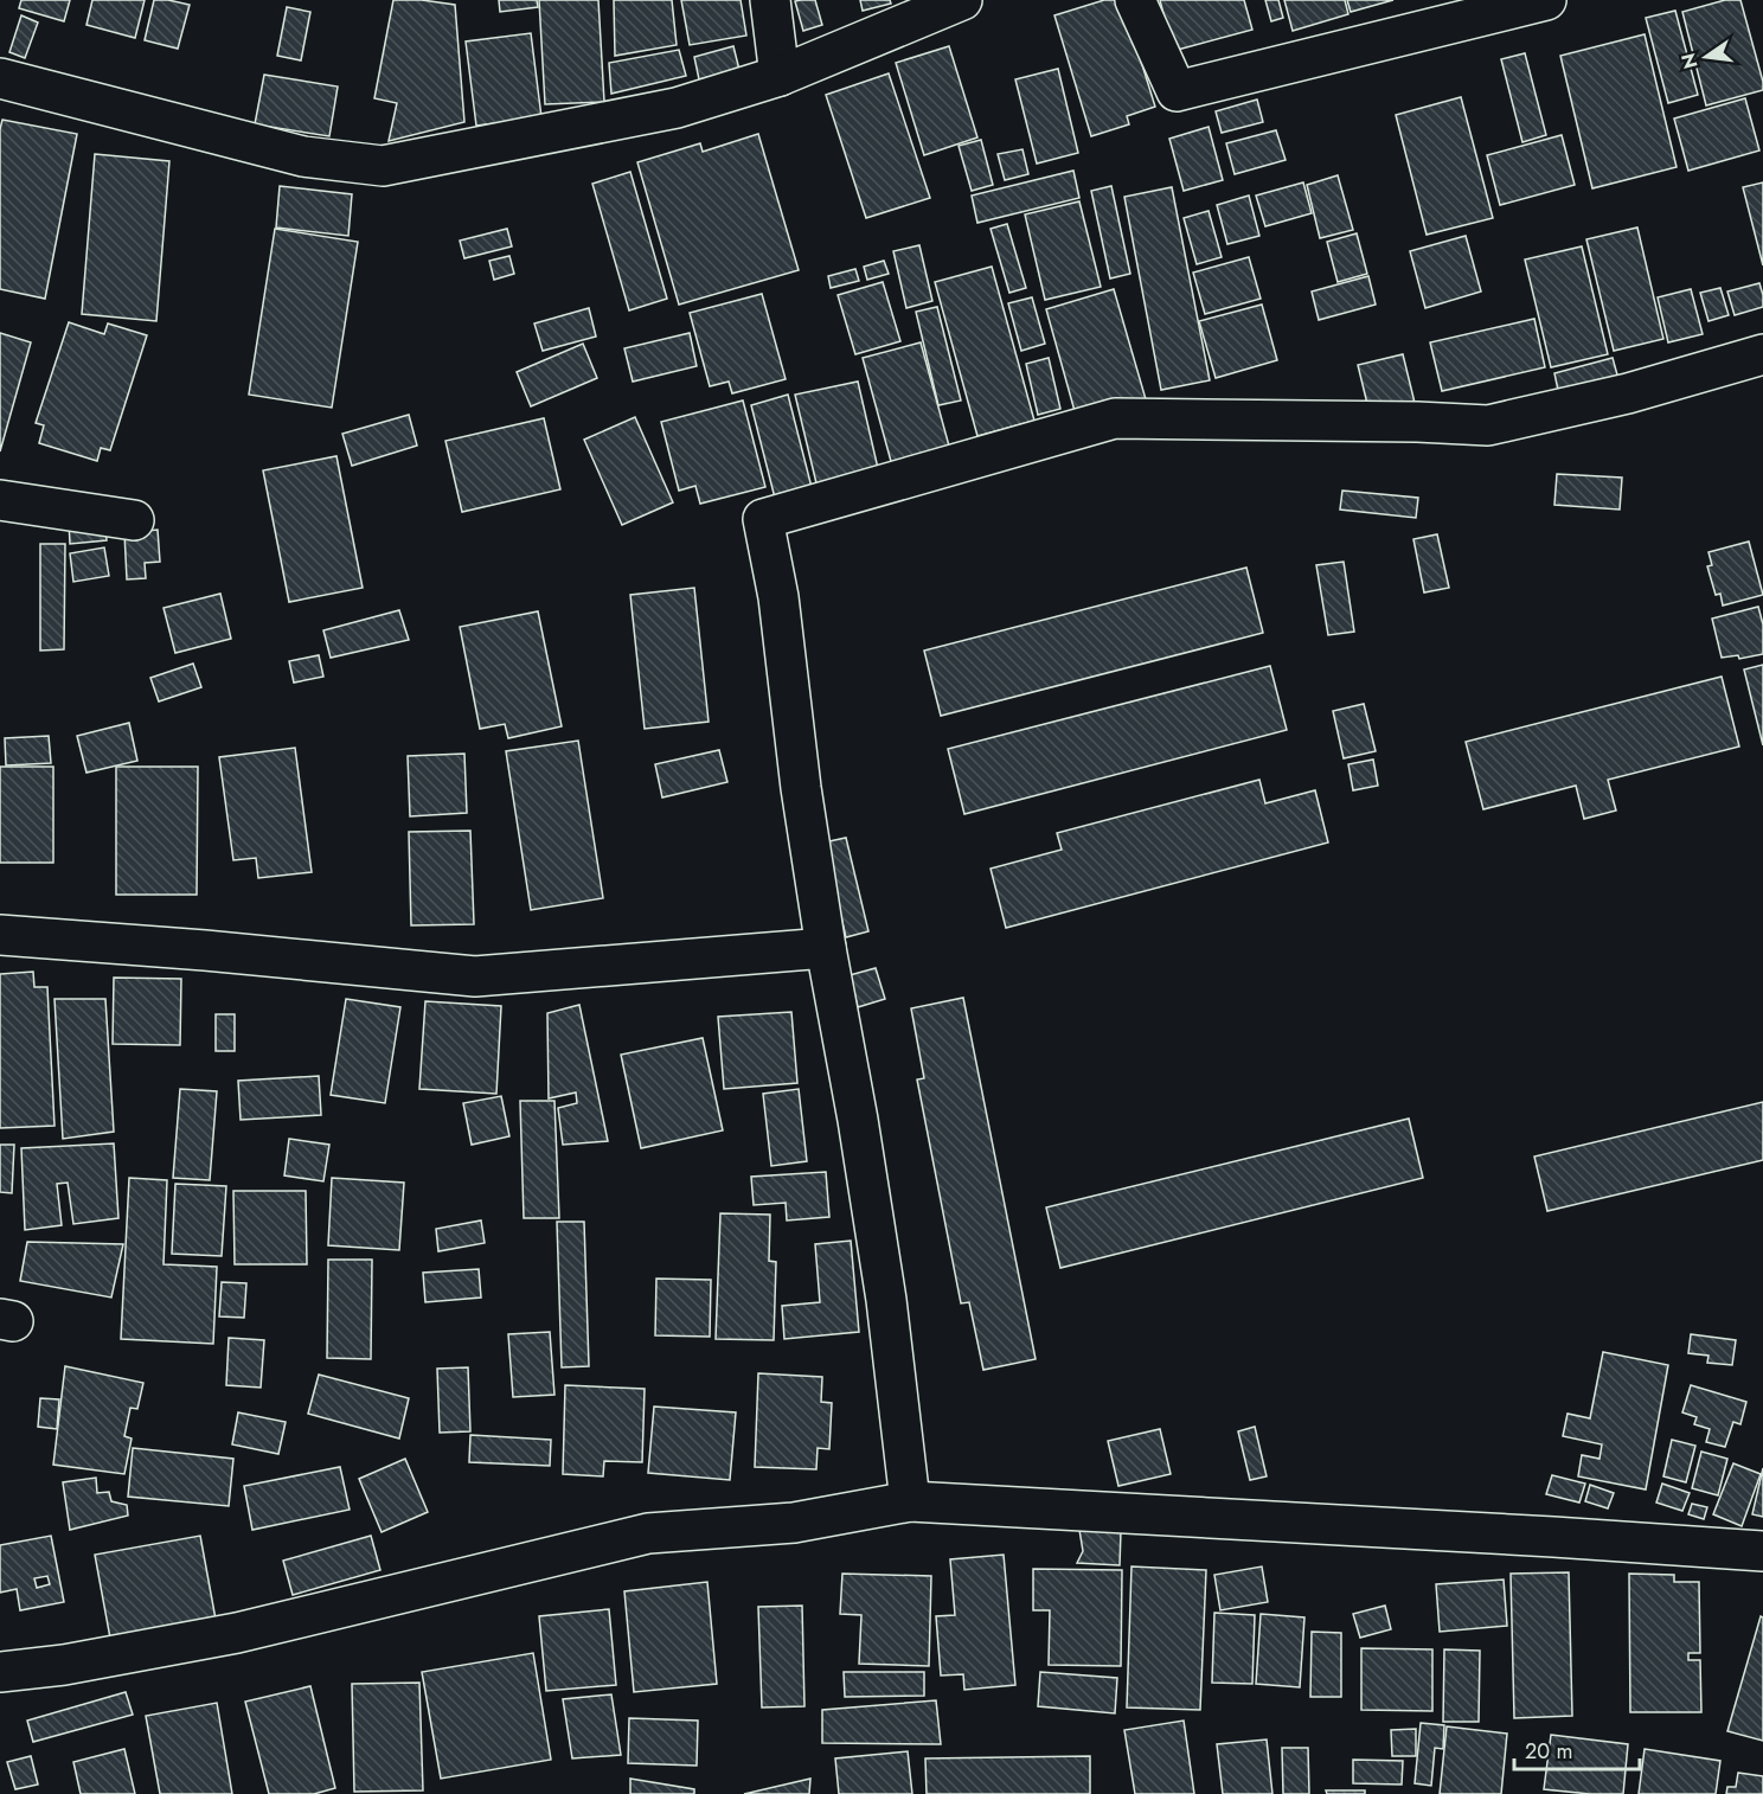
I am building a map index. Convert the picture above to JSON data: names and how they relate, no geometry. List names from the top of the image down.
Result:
{
  "scale_bar": "20 m",
  "north": "left"
}
